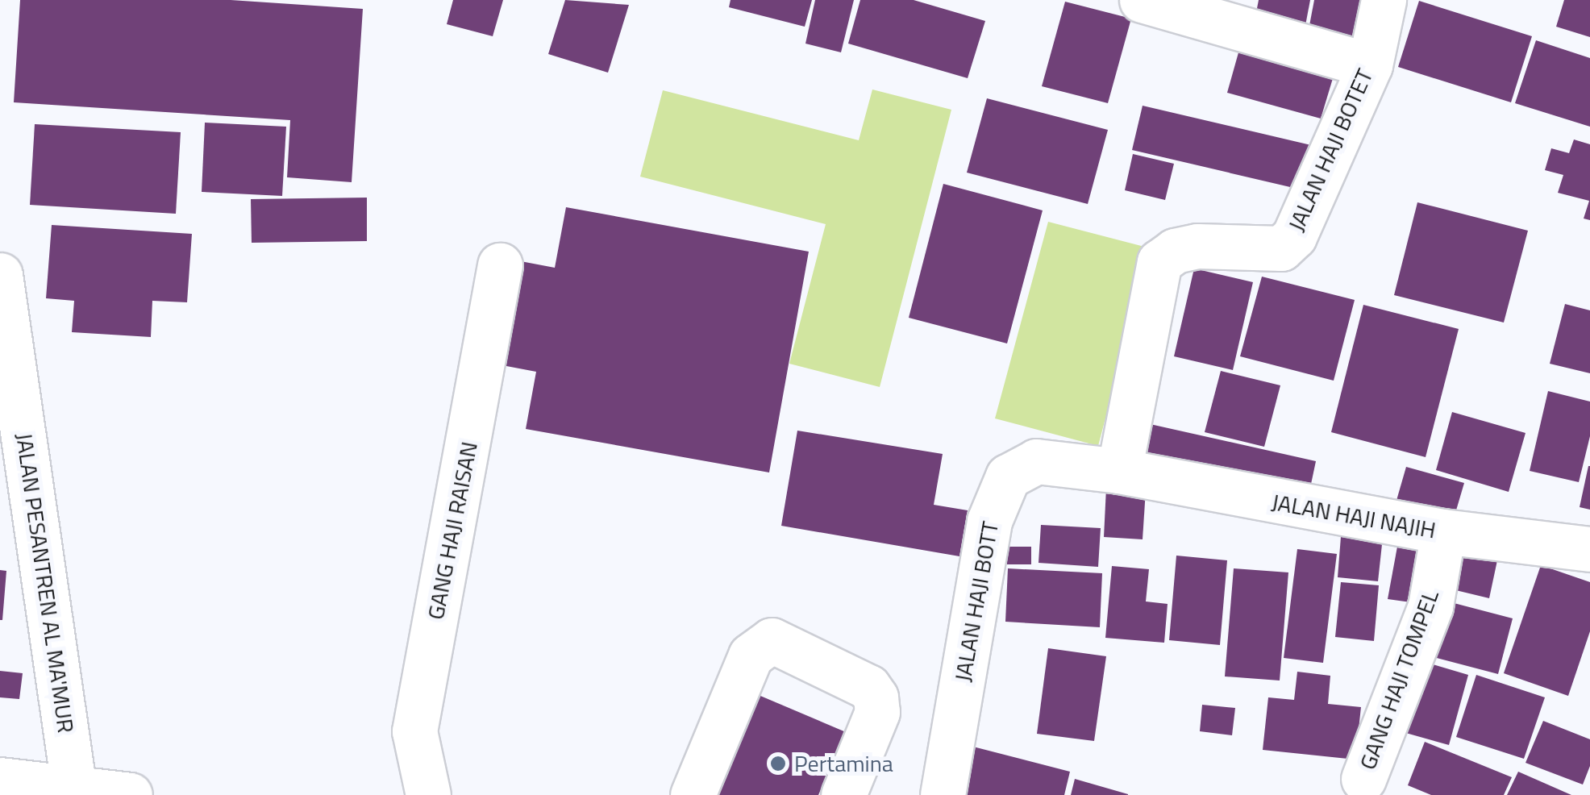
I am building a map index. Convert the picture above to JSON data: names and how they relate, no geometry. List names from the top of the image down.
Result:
{
  "streets": {
    "street": [
      "JALAN HAJI BOTET",
      "JALAN HAJI NAJIH",
      "GANG HAJI RAISAN",
      "JALAN PESANTREN AL MA'MUR",
      "JALAN HAJI BOTT",
      "GANG HAJI TOMPEL"
    ]
  },
  "crossings": [
    ["JALAN HAJI BOTET", "JALAN HAJI NAJIH"],
    ["JALAN HAJI BOTET", "JALAN HAJI BOTT"],
    ["JALAN HAJI NAJIH", "JALAN HAJI BOTT"],
    ["JALAN HAJI NAJIH", "GANG HAJI TOMPEL"]
  ],
  "places": ["Pertamina"]
}
